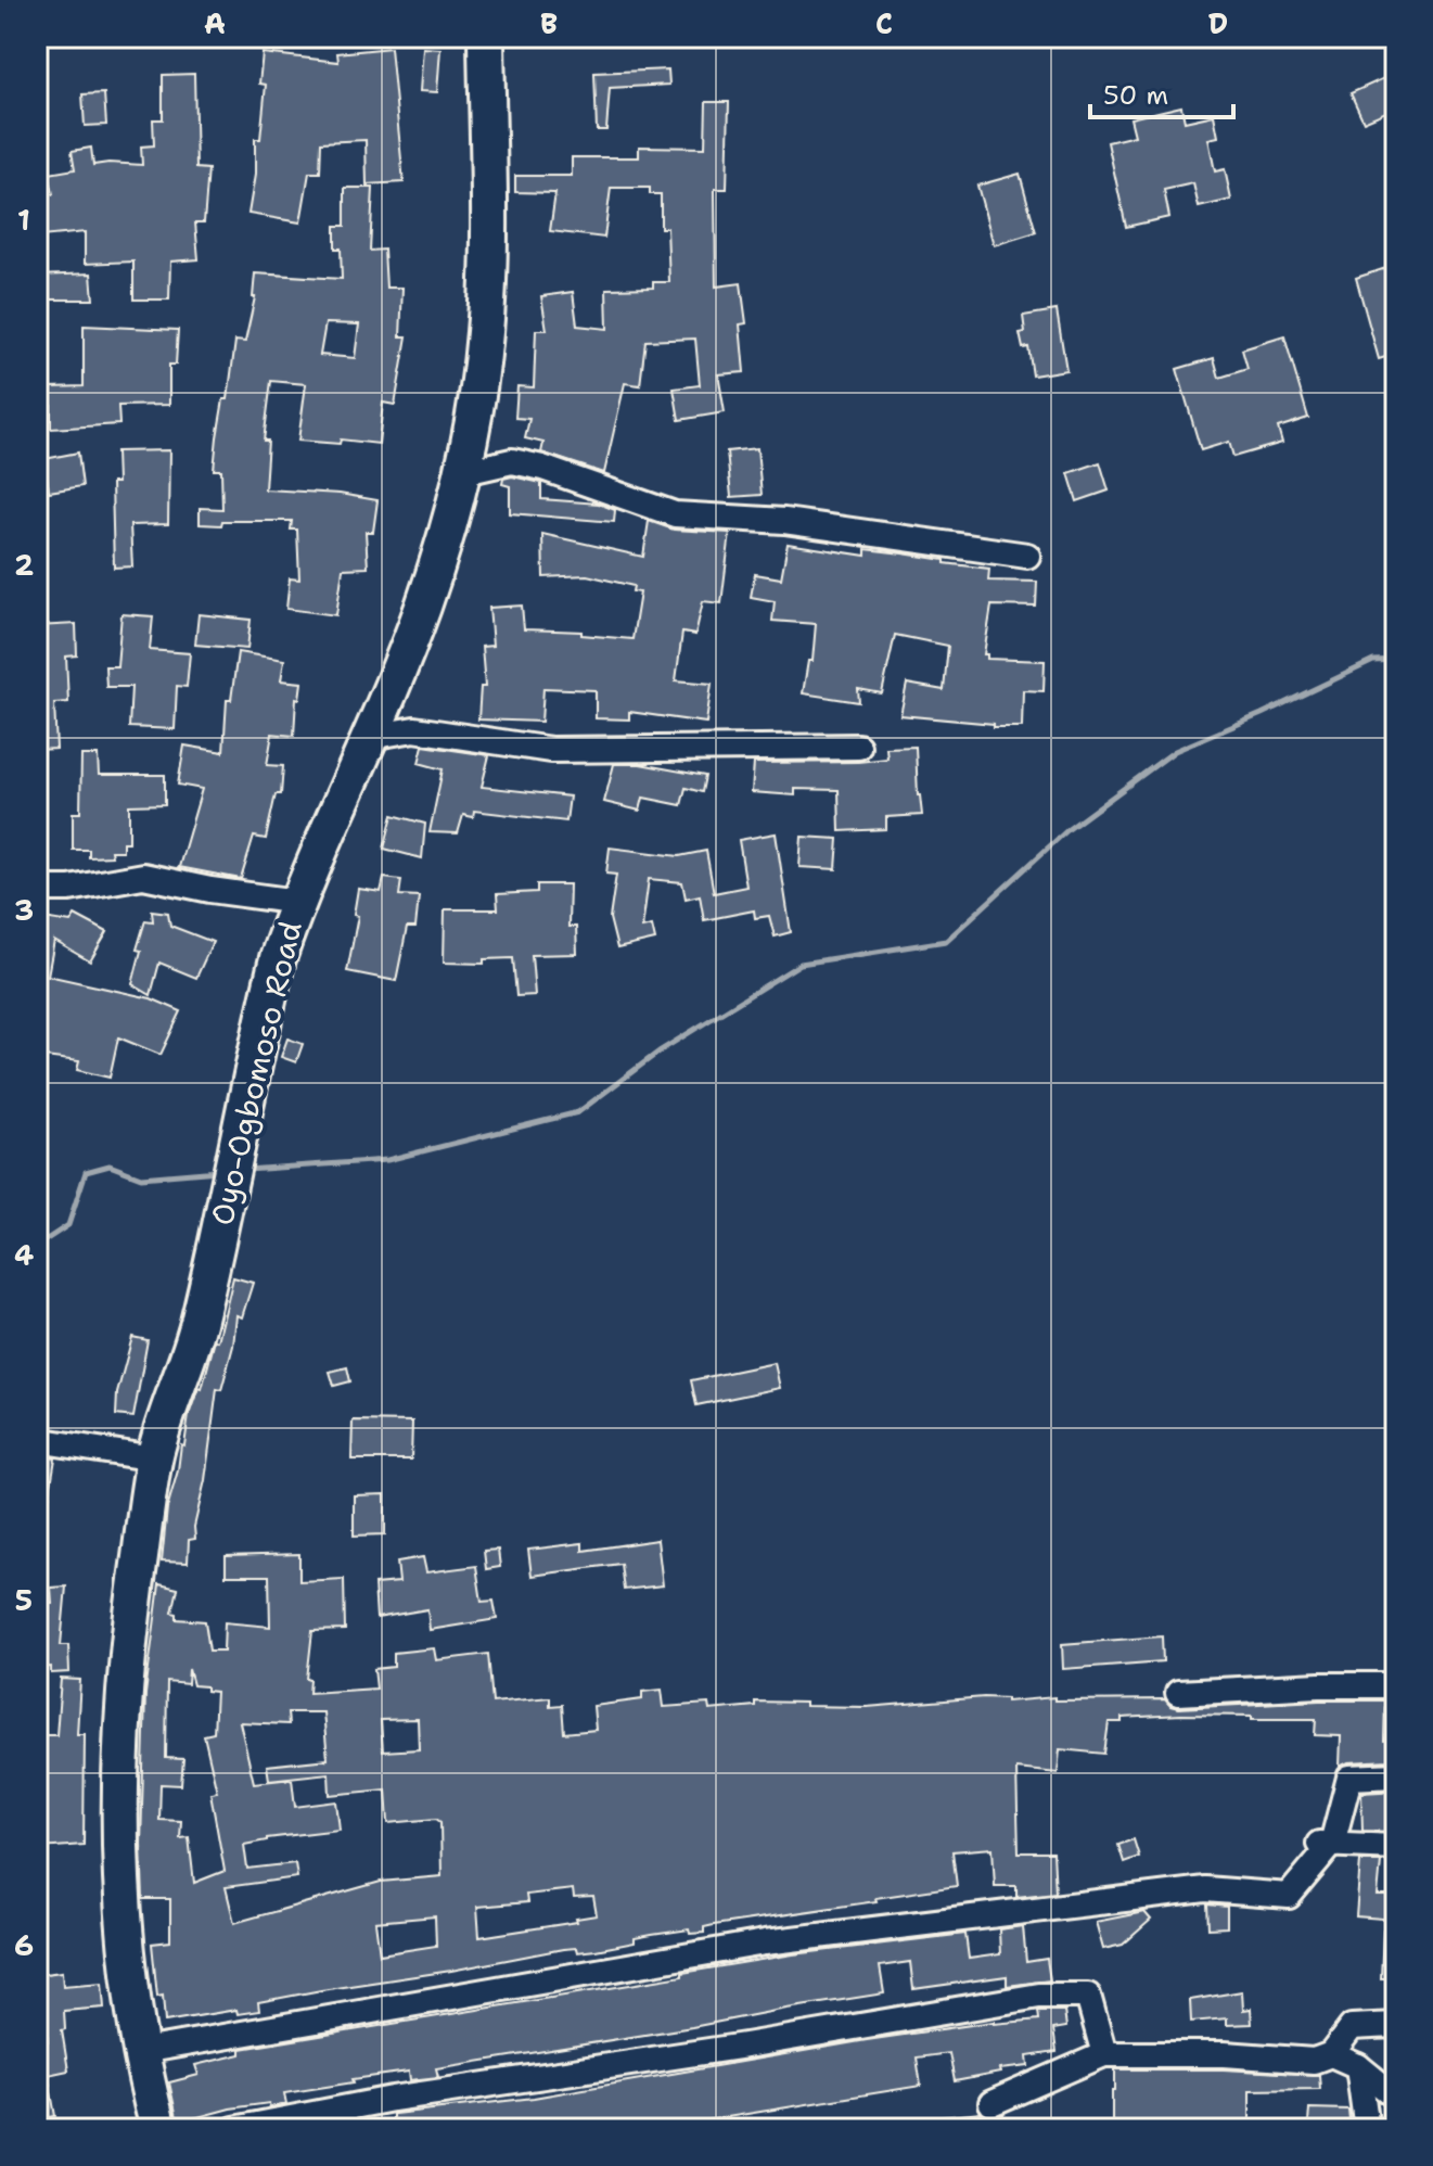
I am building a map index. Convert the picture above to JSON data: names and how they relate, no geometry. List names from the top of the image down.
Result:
{
  "streets": {
    "highway": ["Oyo-Ogbomoso Road"]
  },
  "scale_bar": "50 m",
  "grid": {
    "columns": [
      "A",
      "B",
      "C",
      "D"
    ],
    "rows": [
      "1",
      "2",
      "3",
      "4",
      "5",
      "6"
    ]
  }
}
